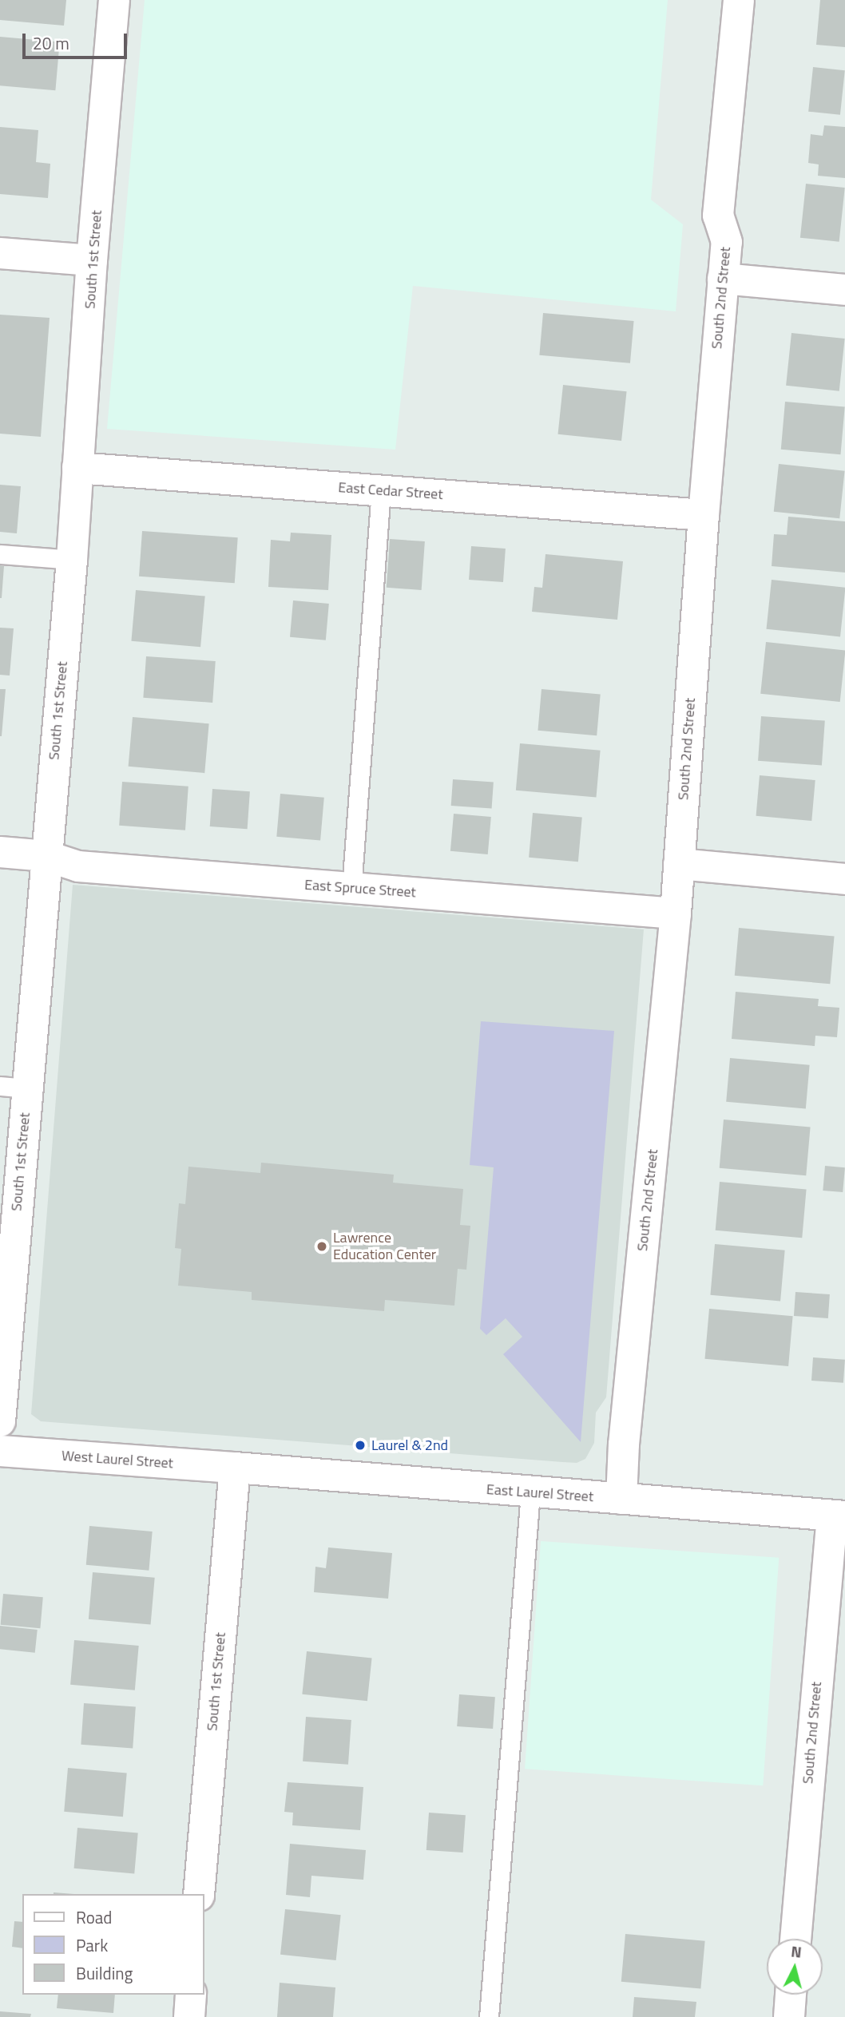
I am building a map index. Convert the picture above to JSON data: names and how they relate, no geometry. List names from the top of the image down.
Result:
{
  "streets": {
    "street": [
      "South 1st Street",
      "South 2nd Street",
      "East Cedar Street",
      "East Spruce Street",
      "West Laurel Street",
      "East Laurel Street"
    ]
  },
  "crossings": [
    ["South 1st Street", "East Cedar Street"],
    ["South 1st Street", "East Spruce Street"],
    ["South 1st Street", "West Laurel Street"],
    ["South 1st Street", "East Laurel Street"],
    ["South 2nd Street", "East Cedar Street"],
    ["South 2nd Street", "East Spruce Street"],
    ["South 2nd Street", "East Laurel Street"],
    ["West Laurel Street", "East Laurel Street"]
  ],
  "places": ["Lawrence Education Center", "Laurel & 2nd"],
  "legend": ["Road", "Park", "Building"],
  "scale_bar": "20 m",
  "north": "top"
}
